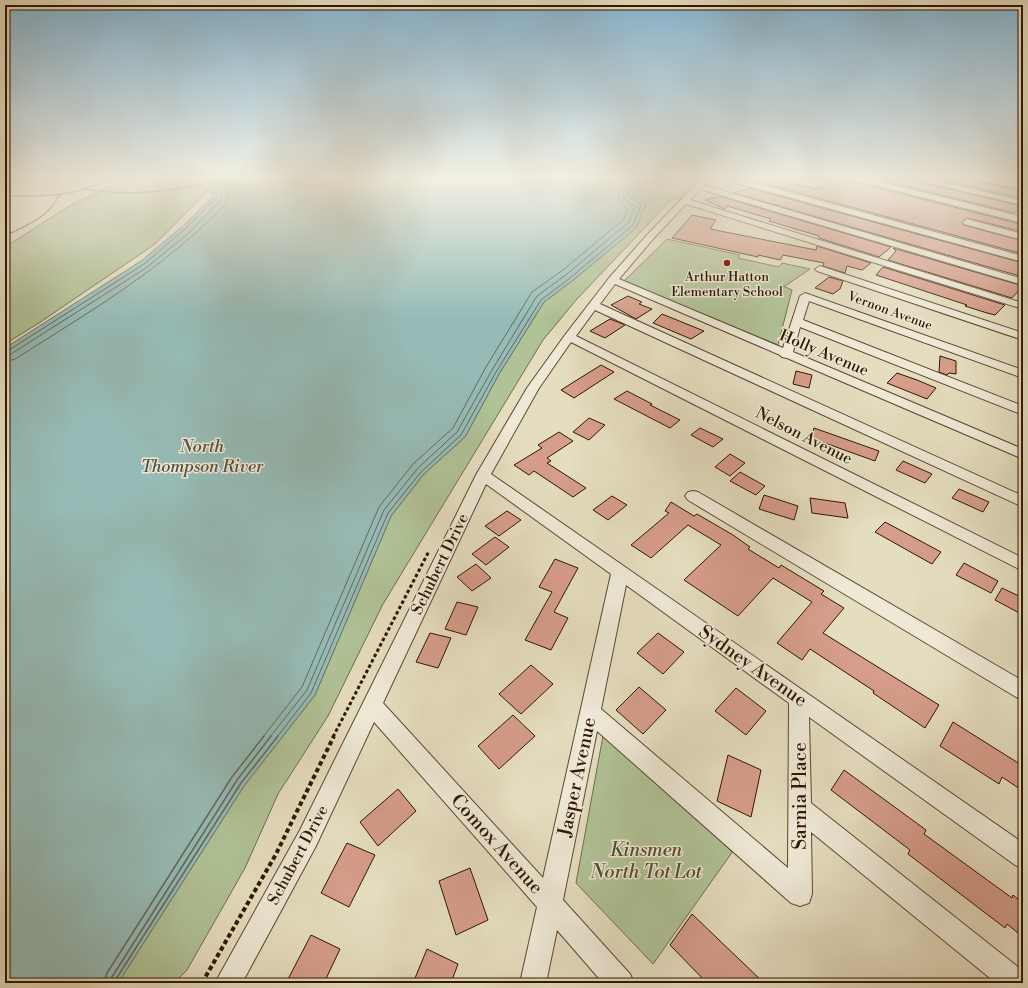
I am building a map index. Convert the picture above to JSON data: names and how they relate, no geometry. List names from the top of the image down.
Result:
{
  "streets": {
    "street": [
      "Vernon Avenue",
      "Holly Avenue",
      "Nelson Avenue",
      "Schubert Drive",
      "Sydney Avenue",
      "Jasper Avenue",
      "Sarnia Place",
      "Comox Avenue"
    ]
  },
  "crossings": [
    ["Vernon Avenue", "Holly Avenue"],
    ["Holly Avenue", "Schubert Drive"],
    ["Nelson Avenue", "Schubert Drive"],
    ["Schubert Drive", "Sydney Avenue"],
    ["Schubert Drive", "Comox Avenue"],
    ["Sydney Avenue", "Jasper Avenue"],
    ["Sydney Avenue", "Sarnia Place"],
    ["Jasper Avenue", "Sarnia Place"],
    ["Jasper Avenue", "Comox Avenue"]
  ],
  "water": ["North Thompson River"],
  "parks": ["Kinsmen North Tot Lot"],
  "places": ["Arthur Hatton Elementary School"]
}
